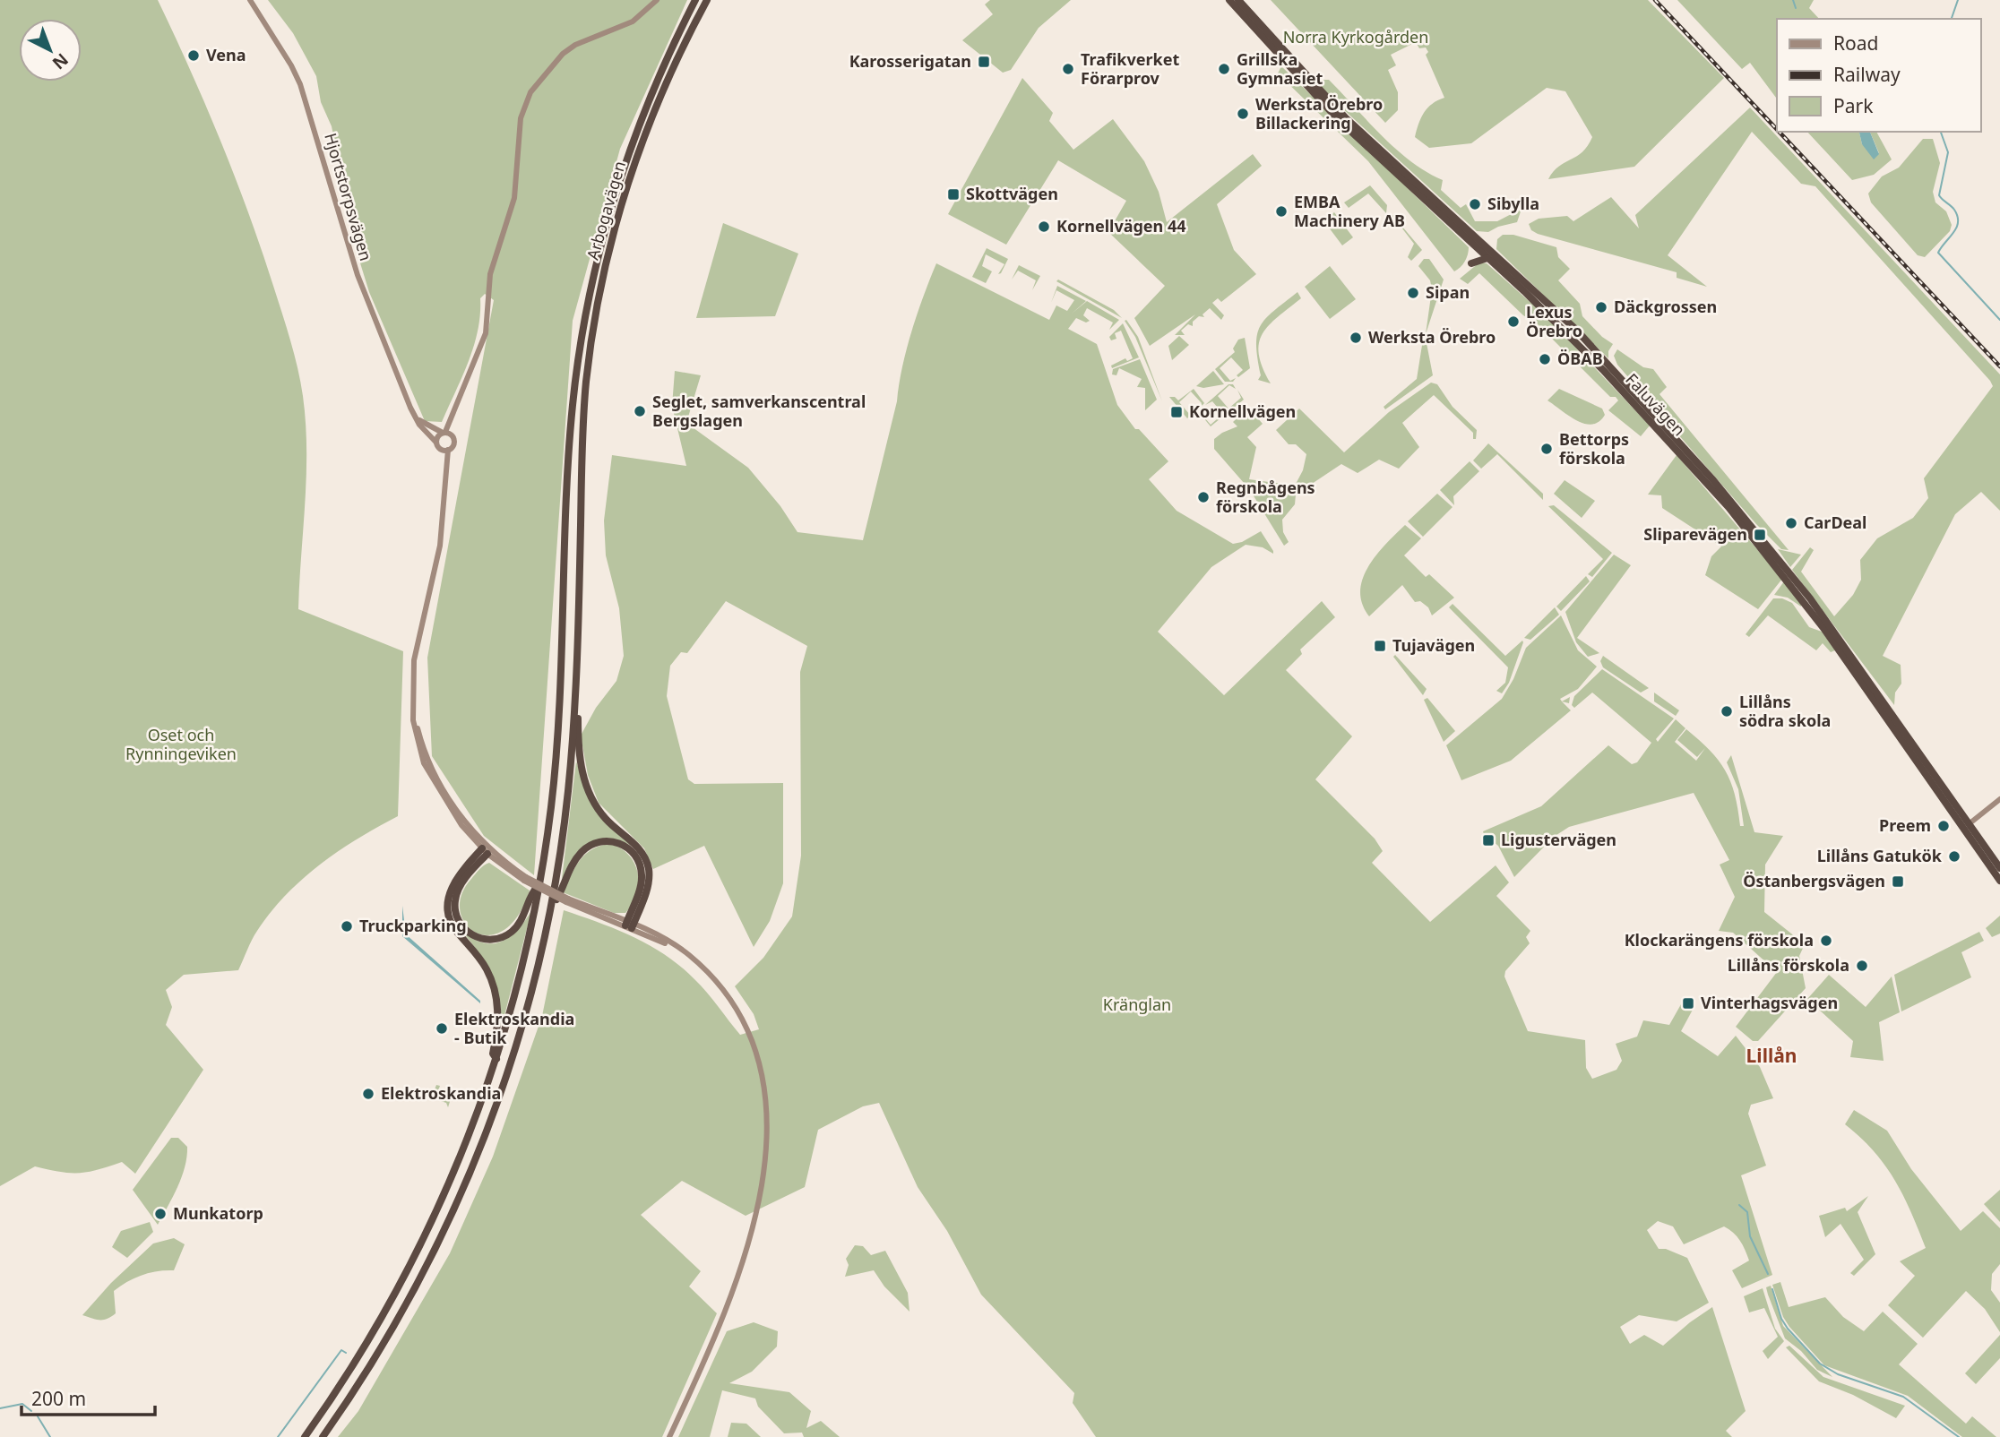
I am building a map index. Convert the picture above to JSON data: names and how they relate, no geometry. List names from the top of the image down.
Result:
{
  "streets": {
    "highway": ["Arbogavägen", "Faluvägen"],
    "street": ["Hjortstorpsvägen"]
  },
  "districts": ["Lillån"],
  "parks": ["Norra Kyrkogården", "Oset och Rynningeviken", "Kränglan"],
  "places": {
    "other": [
      "Vena",
      "Trafikverket Förarprov",
      "Grillska Gymnasiet",
      "Werksta Örebro Billackering",
      "Sibylla",
      "EMBA Machinery AB",
      "Kornellvägen 44",
      "Sipan",
      "Däckgrossen",
      "Lexus Örebro",
      "Werksta Örebro",
      "ÖBAB",
      "Seglet, samverkanscentral Bergslagen",
      "Bettorps förskola",
      "Regnbågens förskola",
      "CarDeal",
      "Lillåns södra skola",
      "Preem",
      "Lillåns Gatukök",
      "Truckparking",
      "Klockarängens förskola",
      "Lillåns förskola",
      "Elektroskandia - Butik",
      "Elektroskandia",
      "Munkatorp"
    ],
    "transit": [
      "Karosserigatan",
      "Skottvägen",
      "Kornellvägen",
      "Sliparevägen",
      "Tujavägen",
      "Ligustervägen",
      "Östanbergsvägen",
      "Vinterhagsvägen"
    ]
  },
  "legend": ["Road", "Railway", "Park"],
  "scale_bar": "200 m",
  "north": "bottom right"
}
